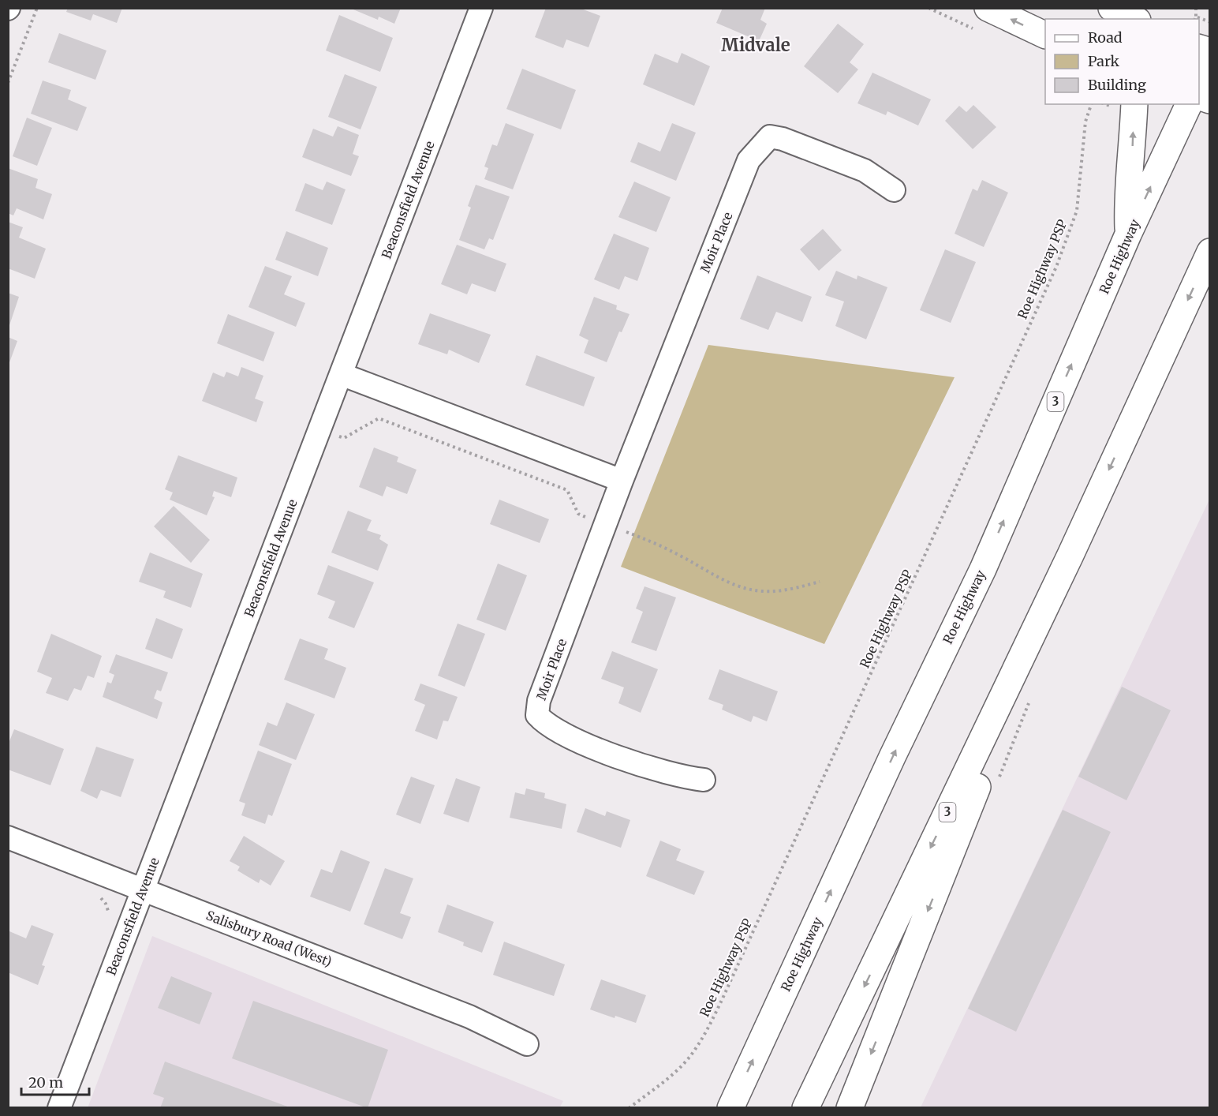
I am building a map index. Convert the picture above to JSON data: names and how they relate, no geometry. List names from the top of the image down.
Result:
{
  "streets": {
    "main road": ["Roe Highway", "3"],
    "street": ["Beaconsfield Avenue", "Moir Place", "Salisbury Road (West)"],
    "path": ["Roe Highway PSP"]
  },
  "crossings": [
    ["Beaconsfield Avenue", "Salisbury Road (West)"]
  ],
  "districts": ["Midvale"],
  "legend": ["Road", "Park", "Building"],
  "scale_bar": "20 m"
}
